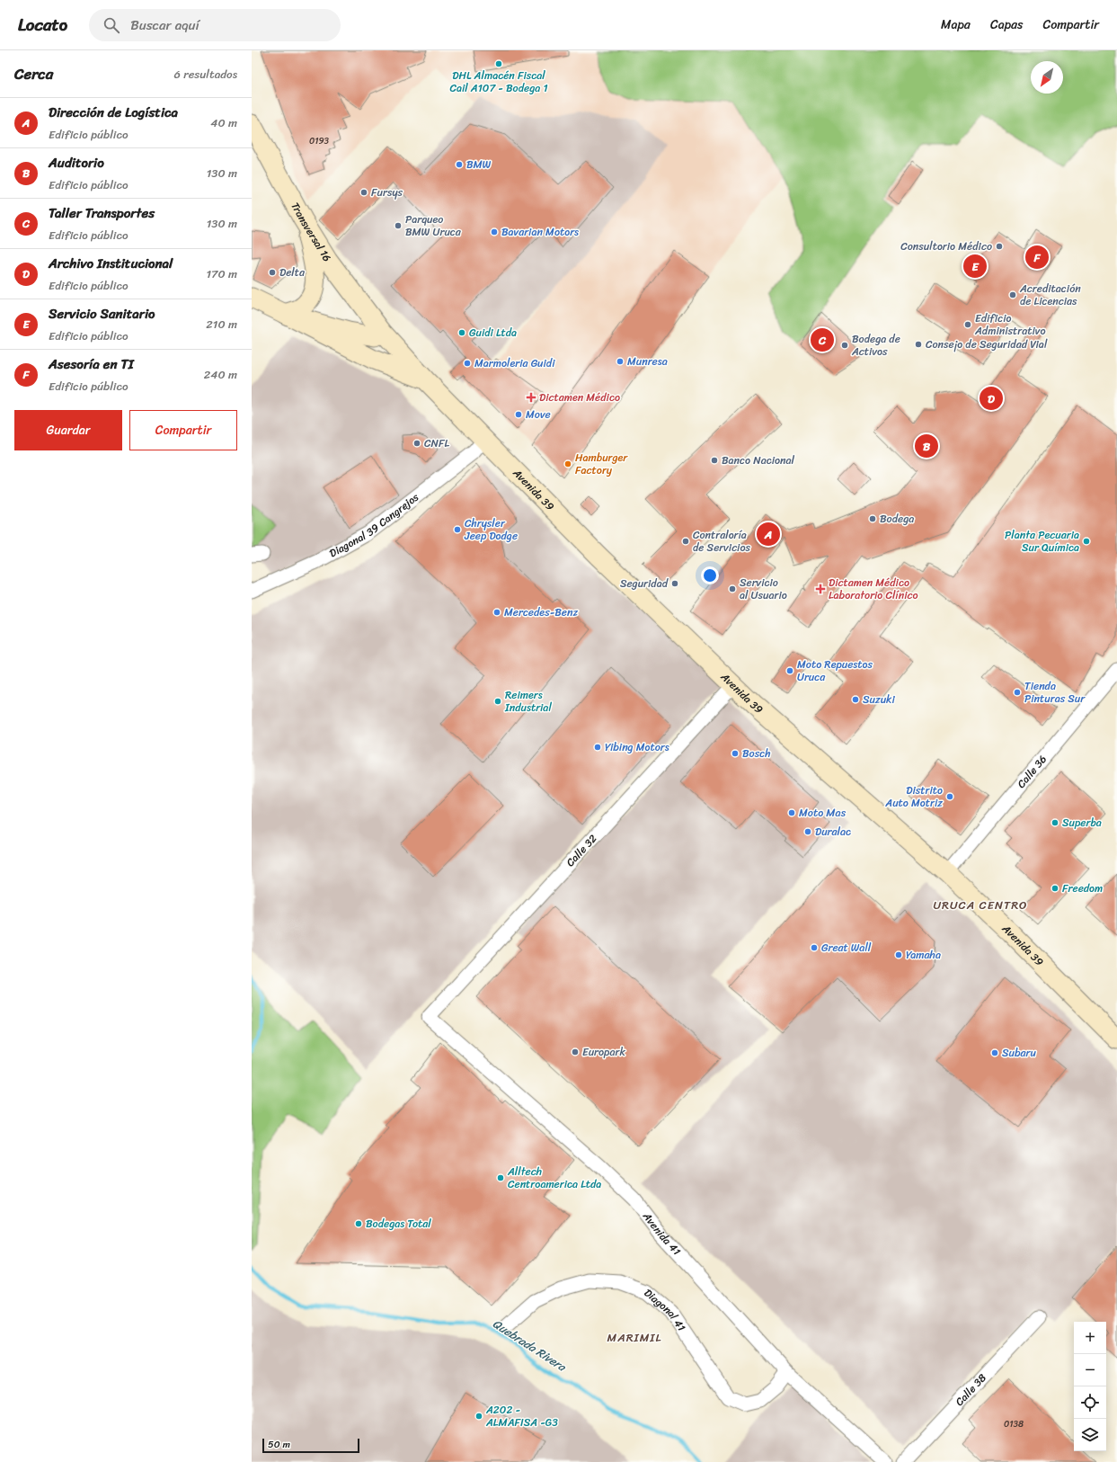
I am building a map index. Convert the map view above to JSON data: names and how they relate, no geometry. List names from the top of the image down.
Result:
{
  "streets": {
    "main road": ["Transversal 16", "Avenida 39"],
    "street": [
      "Diagonal 39 Cangrejos",
      "Calle 36",
      "Calle 32",
      "Avenida 41",
      "Diagonal 41",
      "Calle 38"
    ]
  },
  "crossings": [
    ["Transversal 16", "Avenida 39"],
    ["Avenida 39", "Diagonal 39 Cangrejos"],
    ["Avenida 39", "Calle 36"],
    ["Avenida 39", "Calle 32"],
    ["Calle 32", "Avenida 41"],
    ["Avenida 41", "Diagonal 41"]
  ],
  "districts": ["URUCA CENTRO", "MARIMIL"],
  "water": ["Quebrada Rivera"],
  "places": {
    "other": [
      "DHL Almacén Fiscal Cail A107 - Bodega 1",
      "BMW",
      "Fursys",
      "Parqueo BMW Uruca",
      "Bavarian Motors",
      "Consultorio Médico",
      "Delta",
      "Acreditación de Licencias",
      "Edificio Administrativo",
      "Guidi Ltda",
      "Consejo de Seguridad Vial",
      "Bodega de Activos",
      "Munresa",
      "Marmoleria Guidi",
      "Move",
      "CNFL",
      "Banco Nacional",
      "Hamburger Factory",
      "Bodega",
      "Chrysler Jeep Dodge",
      "Contraloría de Servicios",
      "Planta Pecuaria Sur Química",
      "Seguridad",
      "Servicio al Usuario",
      "Mercedes-Benz",
      "Moto Repuestos Uruca",
      "Tienda Pinturas Sur",
      "Suzuki",
      "Reimers Industrial",
      "Yibing Motors",
      "Bosch",
      "Distrito Auto Motriz",
      "Moto Mas",
      "Superba",
      "Duralac",
      "Freedom",
      "Great Wall",
      "Yamaha",
      "Europark",
      "Subaru",
      "Alltech Centroamerica Ltda",
      "Bodegas Total",
      "A202 - ALMAFISA -G3"
    ],
    "health": ["Dictamen Médico", "Dictamen Médico Laboratorio Clínico"]
  },
  "house_numbers": ["0193", "0138"],
  "scale_bar": "50 m",
  "north": "bottom left",
  "page": {
    "header": "Locato",
    "search": "Buscar aquí",
    "nav": ["Mapa", "Capas", "Compartir"],
    "heading": ["Cerca", "6 resultados"],
    "list": [
      {
        "mark": "A",
        "name": "Dirección de Logística",
        "note": "Edificio público",
        "value": "40 m"
      },
      {
        "mark": "B",
        "name": "Auditorio",
        "note": "Edificio público",
        "value": "130 m"
      },
      {
        "mark": "C",
        "name": "Taller Transportes",
        "note": "Edificio público",
        "value": "130 m"
      },
      {
        "mark": "D",
        "name": "Archivo Institucional",
        "note": "Edificio público",
        "value": "170 m"
      },
      {
        "mark": "E",
        "name": "Servicio Sanitario",
        "note": "Edificio público",
        "value": "210 m"
      },
      {
        "mark": "F",
        "name": "Asesoría en TI",
        "note": "Edificio público",
        "value": "240 m"
      }
    ],
    "pins": [
      "F",
      "E",
      "C",
      "D",
      "B",
      "A"
    ],
    "buttons": ["Guardar", "Compartir"],
    "map_buttons": ["+", "−"],
    "scale": "50 m"
  }
}
